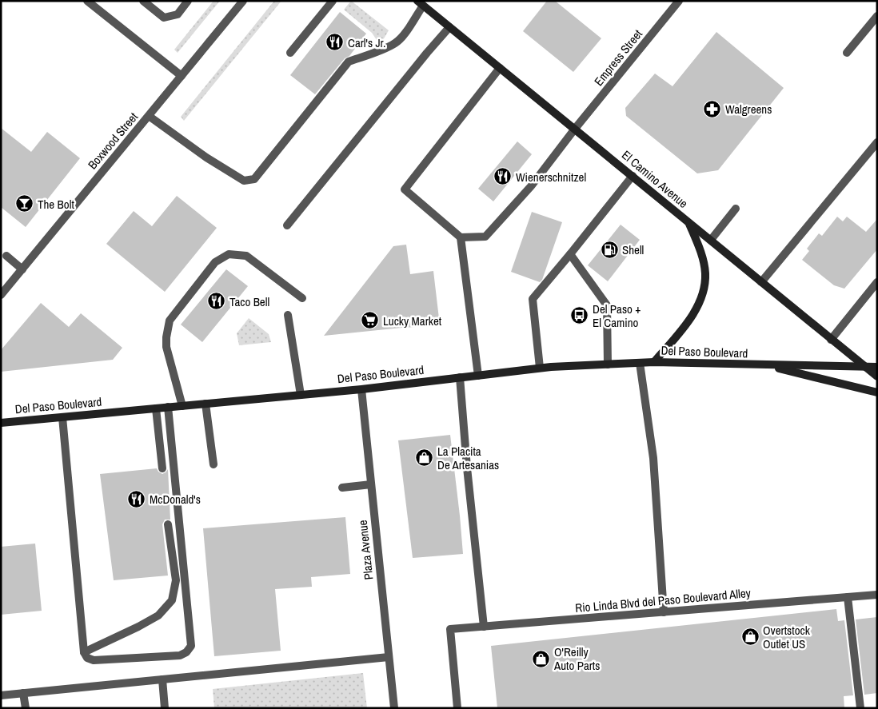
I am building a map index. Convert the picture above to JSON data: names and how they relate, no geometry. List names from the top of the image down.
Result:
{
  "streets": {
    "main road": ["El Camino Avenue", "Del Paso Boulevard"],
    "street": [
      "Empress Street",
      "Boxwood Street",
      "Plaza Avenue",
      "Rio Linda Blvd del Paso Boulevard Alley"
    ]
  },
  "crossings": [
    ["Empress Street", "El Camino Avenue"],
    ["El Camino Avenue", "Del Paso Boulevard"],
    ["Del Paso Boulevard", "Plaza Avenue"]
  ],
  "places": {
    "restaurant": [
      "Carl's Jr.",
      "Wienerschnitzel",
      "Taco Bell",
      "McDonald's"
    ],
    "pharmacy": ["Walgreens"],
    "bar": ["The Bolt"],
    "fuel station": ["Shell"],
    "bus stop": ["Del Paso + El Camino"],
    "supermarket": ["Lucky Market"],
    "shop": ["La Placita De Artesanias", "Overtstock Outlet US", "O'Reilly Auto Parts"]
  }
}
